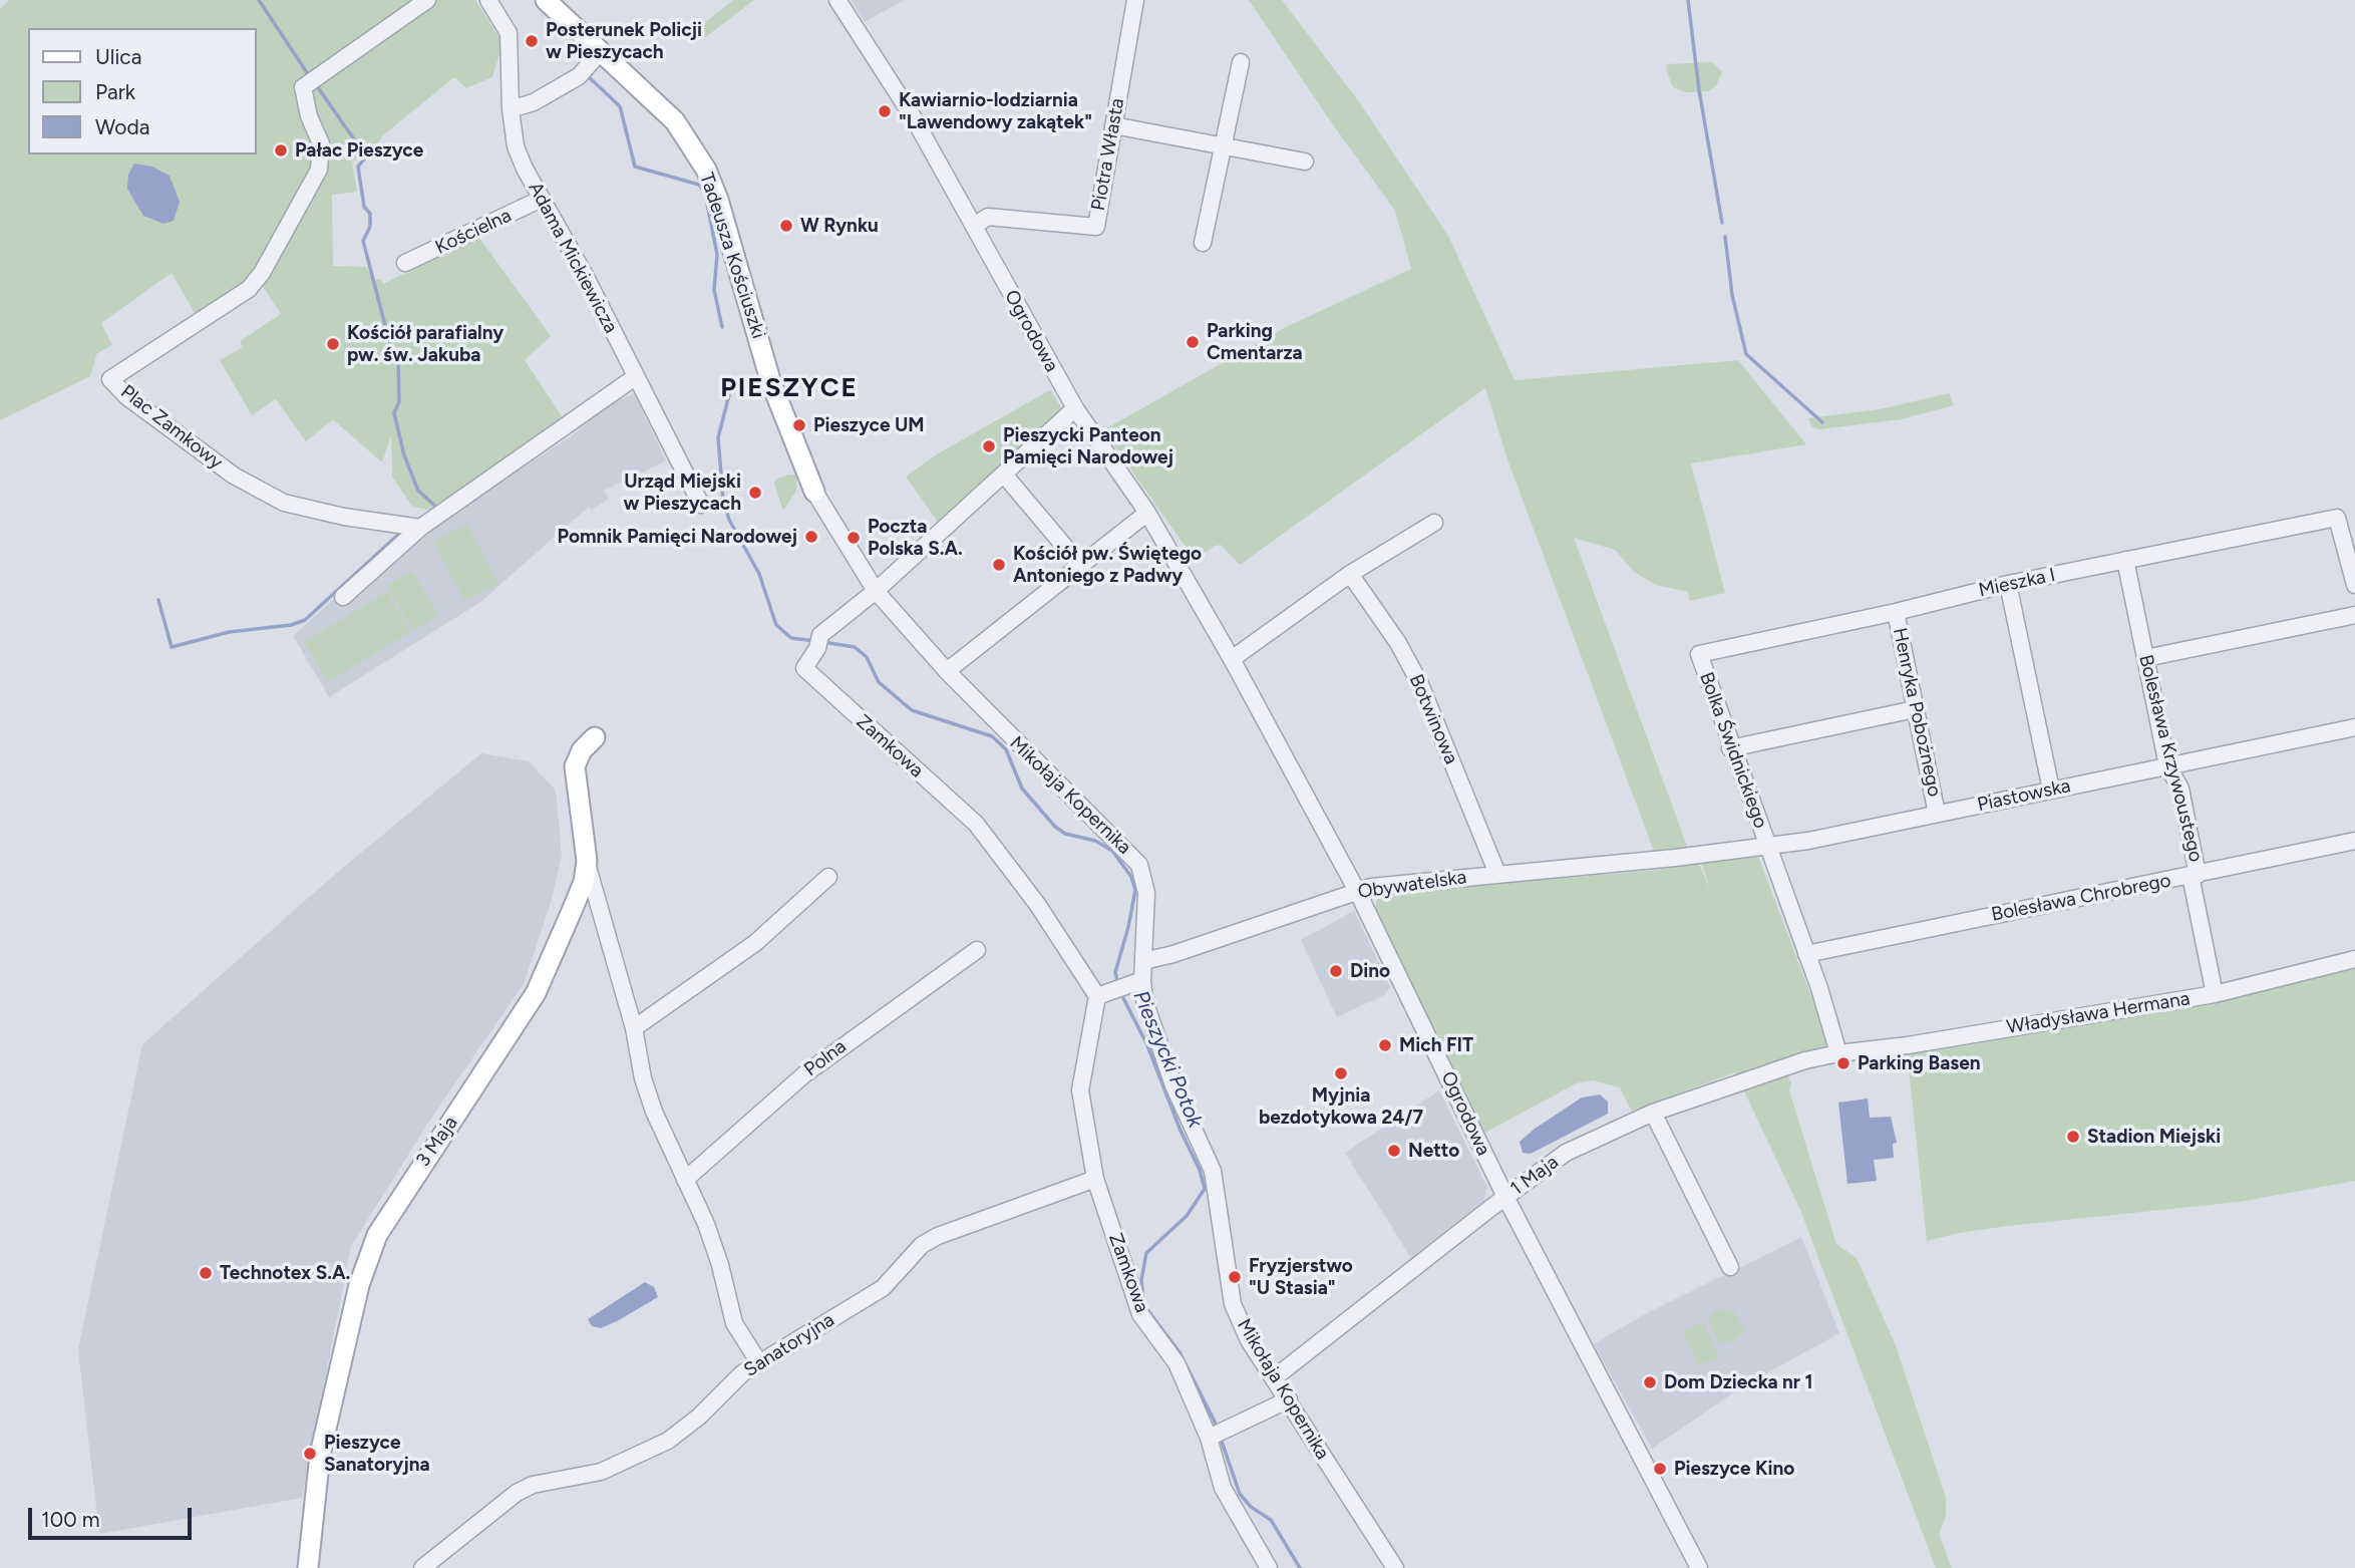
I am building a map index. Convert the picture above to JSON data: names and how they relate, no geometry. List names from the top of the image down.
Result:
{
  "streets": {
    "main road": ["Tadeusza Kościuszki", "3 Maja"],
    "street": [
      "Piotra Własta",
      "Kościelna",
      "Adama Mickiewicza",
      "Ogrodowa",
      "Plac Zamkowy",
      "Mieszka I",
      "Henryka Pobożnego",
      "Botwinowa",
      "Zamkowa",
      "Bolka Świdnickiego",
      "Bolesława Krzywoustego",
      "Mikołaja Kopernika",
      "Piastowska",
      "Obywatelska",
      "Bolesława Chrobrego",
      "Władysława Hermana",
      "Polna",
      "1 Maja",
      "Sanatoryjna"
    ]
  },
  "crossings": [
    ["Piotra Własta", "Ogrodowa"],
    ["Kościelna", "Adama Mickiewicza"],
    ["Tadeusza Kościuszki", "Mikołaja Kopernika"],
    ["Ogrodowa", "Obywatelska"],
    ["Ogrodowa", "1 Maja"],
    ["Mieszka I", "Henryka Pobożnego"],
    ["Mieszka I", "Bolka Świdnickiego"],
    ["Mieszka I", "Bolesława Krzywoustego"],
    ["Henryka Pobożnego", "Piastowska"],
    ["Botwinowa", "Obywatelska"],
    ["Zamkowa", "Mikołaja Kopernika"],
    ["Zamkowa", "Sanatoryjna"],
    ["Bolka Świdnickiego", "Piastowska"],
    ["Bolka Świdnickiego", "Bolesława Chrobrego"],
    ["Bolka Świdnickiego", "Władysława Hermana"],
    ["Bolka Świdnickiego", "1 Maja"],
    ["Bolesława Krzywoustego", "Piastowska"],
    ["Bolesława Krzywoustego", "Bolesława Chrobrego"],
    ["Bolesława Krzywoustego", "Władysława Hermana"],
    ["Mikołaja Kopernika", "Obywatelska"],
    ["Mikołaja Kopernika", "1 Maja"],
    ["Piastowska", "Obywatelska"],
    ["Władysława Hermana", "1 Maja"]
  ],
  "districts": ["PIESZYCE"],
  "water": ["Pieszycki Potok"],
  "places": [
    "Posterunek Policji w Pieszycach",
    "Kawiarnio-lodziarnia \"Lawendowy zakątek\"",
    "Pałac Pieszyce",
    "W Rynku",
    "Parking Cmentarza",
    "Kościół parafialny pw. św. Jakuba",
    "Pieszyce UM",
    "Pieszycki Panteon Pamięci Narodowej",
    "Urząd Miejski w Pieszycach",
    "Pomnik Pamięci Narodowej",
    "Poczta Polska S.A.",
    "Kościół pw. Świętego Antoniego z Padwy",
    "Dino",
    "Mich FIT",
    "Parking Basen",
    "Myjnia bezdotykowa 24/7",
    "Stadion Miejski",
    "Netto",
    "Technotex S.A.",
    "Fryzjerstwo \"U Stasia\"",
    "Dom Dziecka nr 1",
    "Pieszyce Sanatoryjna",
    "Pieszyce Kino"
  ],
  "legend": ["Ulica", "Park", "Woda"],
  "scale_bar": "100 m"
}
